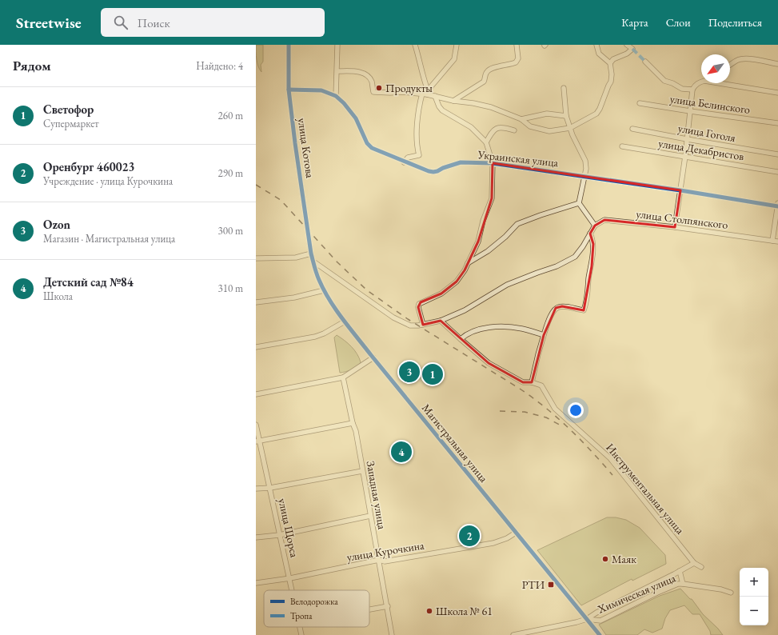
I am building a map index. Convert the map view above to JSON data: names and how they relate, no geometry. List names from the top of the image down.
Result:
{
  "streets": {
    "street": [
      "улица Белинского",
      "улица Гоголя",
      "улица Котова",
      "улица Декабристов",
      "Украинская улица",
      "улица Столпянского",
      "Магистральная улица",
      "Инструментальная улица",
      "Западная улица",
      "улица Щорса",
      "улица Курочкина",
      "Химическая улица"
    ]
  },
  "crossings": [
    ["улица Котова", "Украинская улица"],
    ["улица Котова", "Магистральная улица"],
    ["Магистральная улица", "улица Курочкина"],
    ["Магистральная улица", "Химическая улица"],
    ["Инструментальная улица", "Химическая улица"],
    ["Западная улица", "улица Курочкина"],
    ["улица Щорса", "улица Курочкина"]
  ],
  "places": {
    "other": ["Продукты", "Маяк", "Школа № 61"],
    "transit": ["РТИ"]
  },
  "legend": ["Велодорожка", "Тропа"],
  "north": "bottom left",
  "page": {
    "header": "Streetwise",
    "search": "Поиск",
    "nav": ["Карта", "Слои", "Поделиться"],
    "heading": ["Рядом", "Найдено: 4"],
    "list": [
      {
        "mark": "1",
        "name": "Светофор",
        "note": "Супермаркет",
        "value": "260 m"
      },
      {
        "mark": "2",
        "name": "Оренбург 460023",
        "note": "Учреждение · улица Курочкина",
        "value": "290 m"
      },
      {
        "mark": "3",
        "name": "Ozon",
        "note": "Магазин · Магистральная улица",
        "value": "300 m"
      },
      {
        "mark": "4",
        "name": "Детский сад №84",
        "note": "Школа",
        "value": "310 m"
      }
    ],
    "pins": [
      "3",
      "1",
      "4",
      "2"
    ],
    "map_buttons": ["+", "−"]
  }
}
